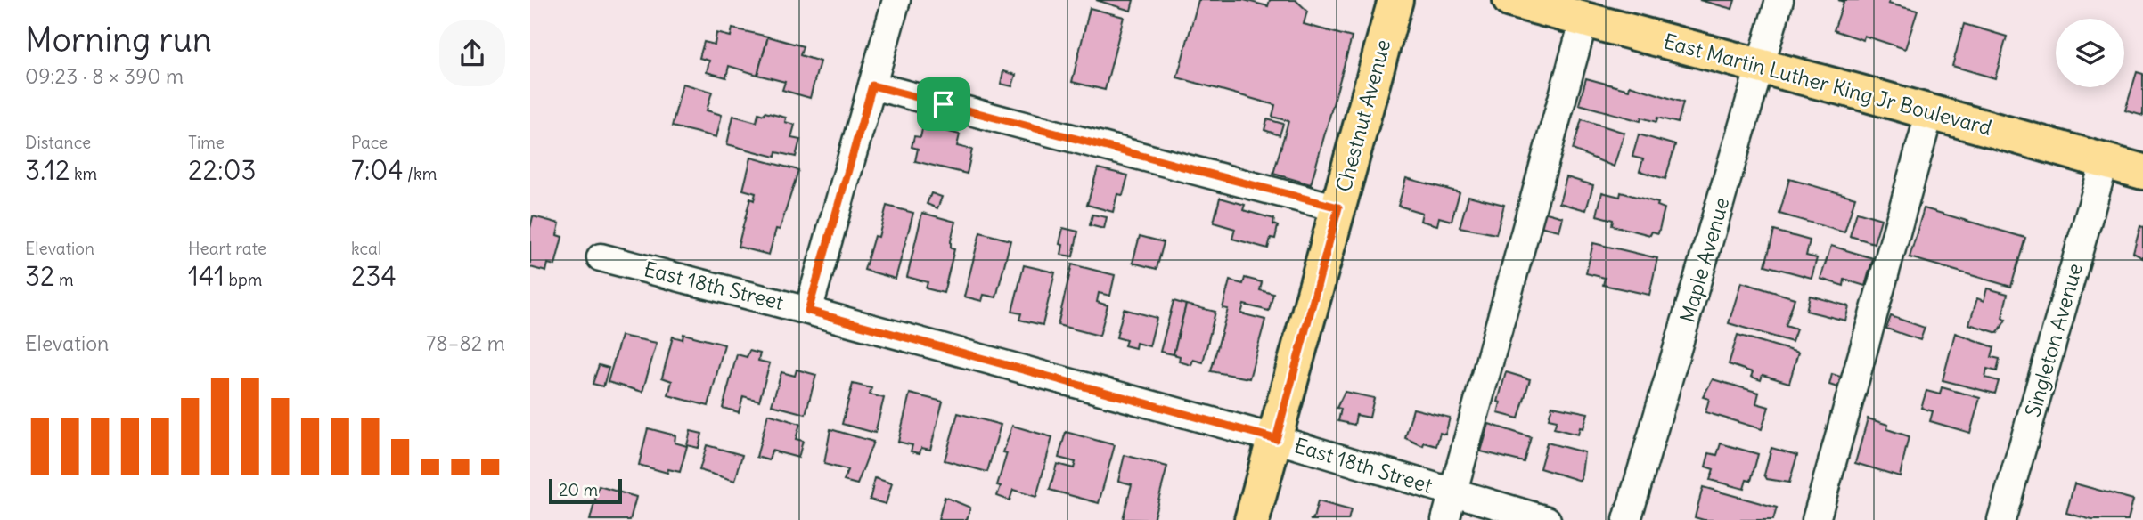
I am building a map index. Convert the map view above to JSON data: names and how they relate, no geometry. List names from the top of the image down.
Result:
{
  "streets": {
    "main road": ["East Martin Luther King Jr Boulevard", "Chestnut Avenue"],
    "street": ["Maple Avenue", "East 18th Street", "Singleton Avenue"]
  },
  "crossings": [
    ["East Martin Luther King Jr Boulevard", "Maple Avenue"],
    ["East Martin Luther King Jr Boulevard", "Singleton Avenue"],
    ["Chestnut Avenue", "East 18th Street"]
  ],
  "scale_bar": "20 m",
  "page": {
    "heading": ["Morning run", "09:23 · 8 × 390 m"],
    "stats": [
      ["Distance", "3.12 km"],
      ["Time", "22:03"],
      ["Pace", "7:04 /km"],
      ["Elevation", "32 m"],
      ["Heart rate", "141 bpm"],
      ["kcal", "234"]
    ],
    "chart": ["Elevation", "78–82 m"],
    "scale": "20 m"
  }
}
